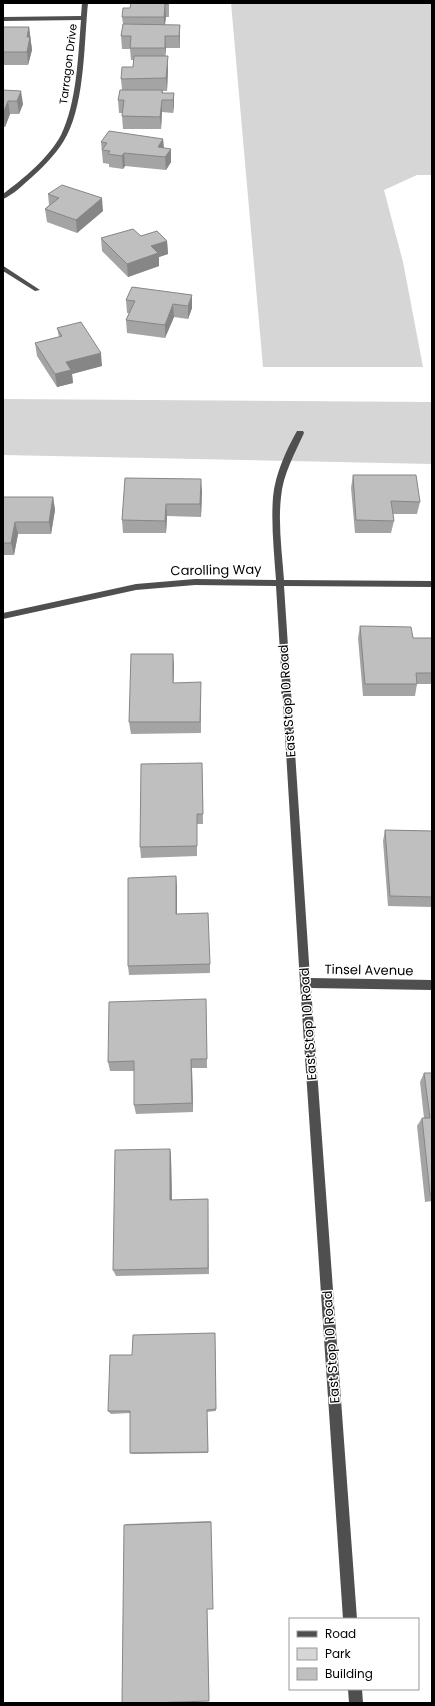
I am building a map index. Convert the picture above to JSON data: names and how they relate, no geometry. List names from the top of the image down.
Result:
{
  "streets": {
    "street": [
      "Tarragon Drive",
      "Carolling Way",
      "East Stop 10 Road",
      "Tinsel Avenue"
    ]
  },
  "crossings": [
    ["Carolling Way", "East Stop 10 Road"],
    ["East Stop 10 Road", "Tinsel Avenue"]
  ],
  "legend": ["Road", "Park", "Building"]
}
